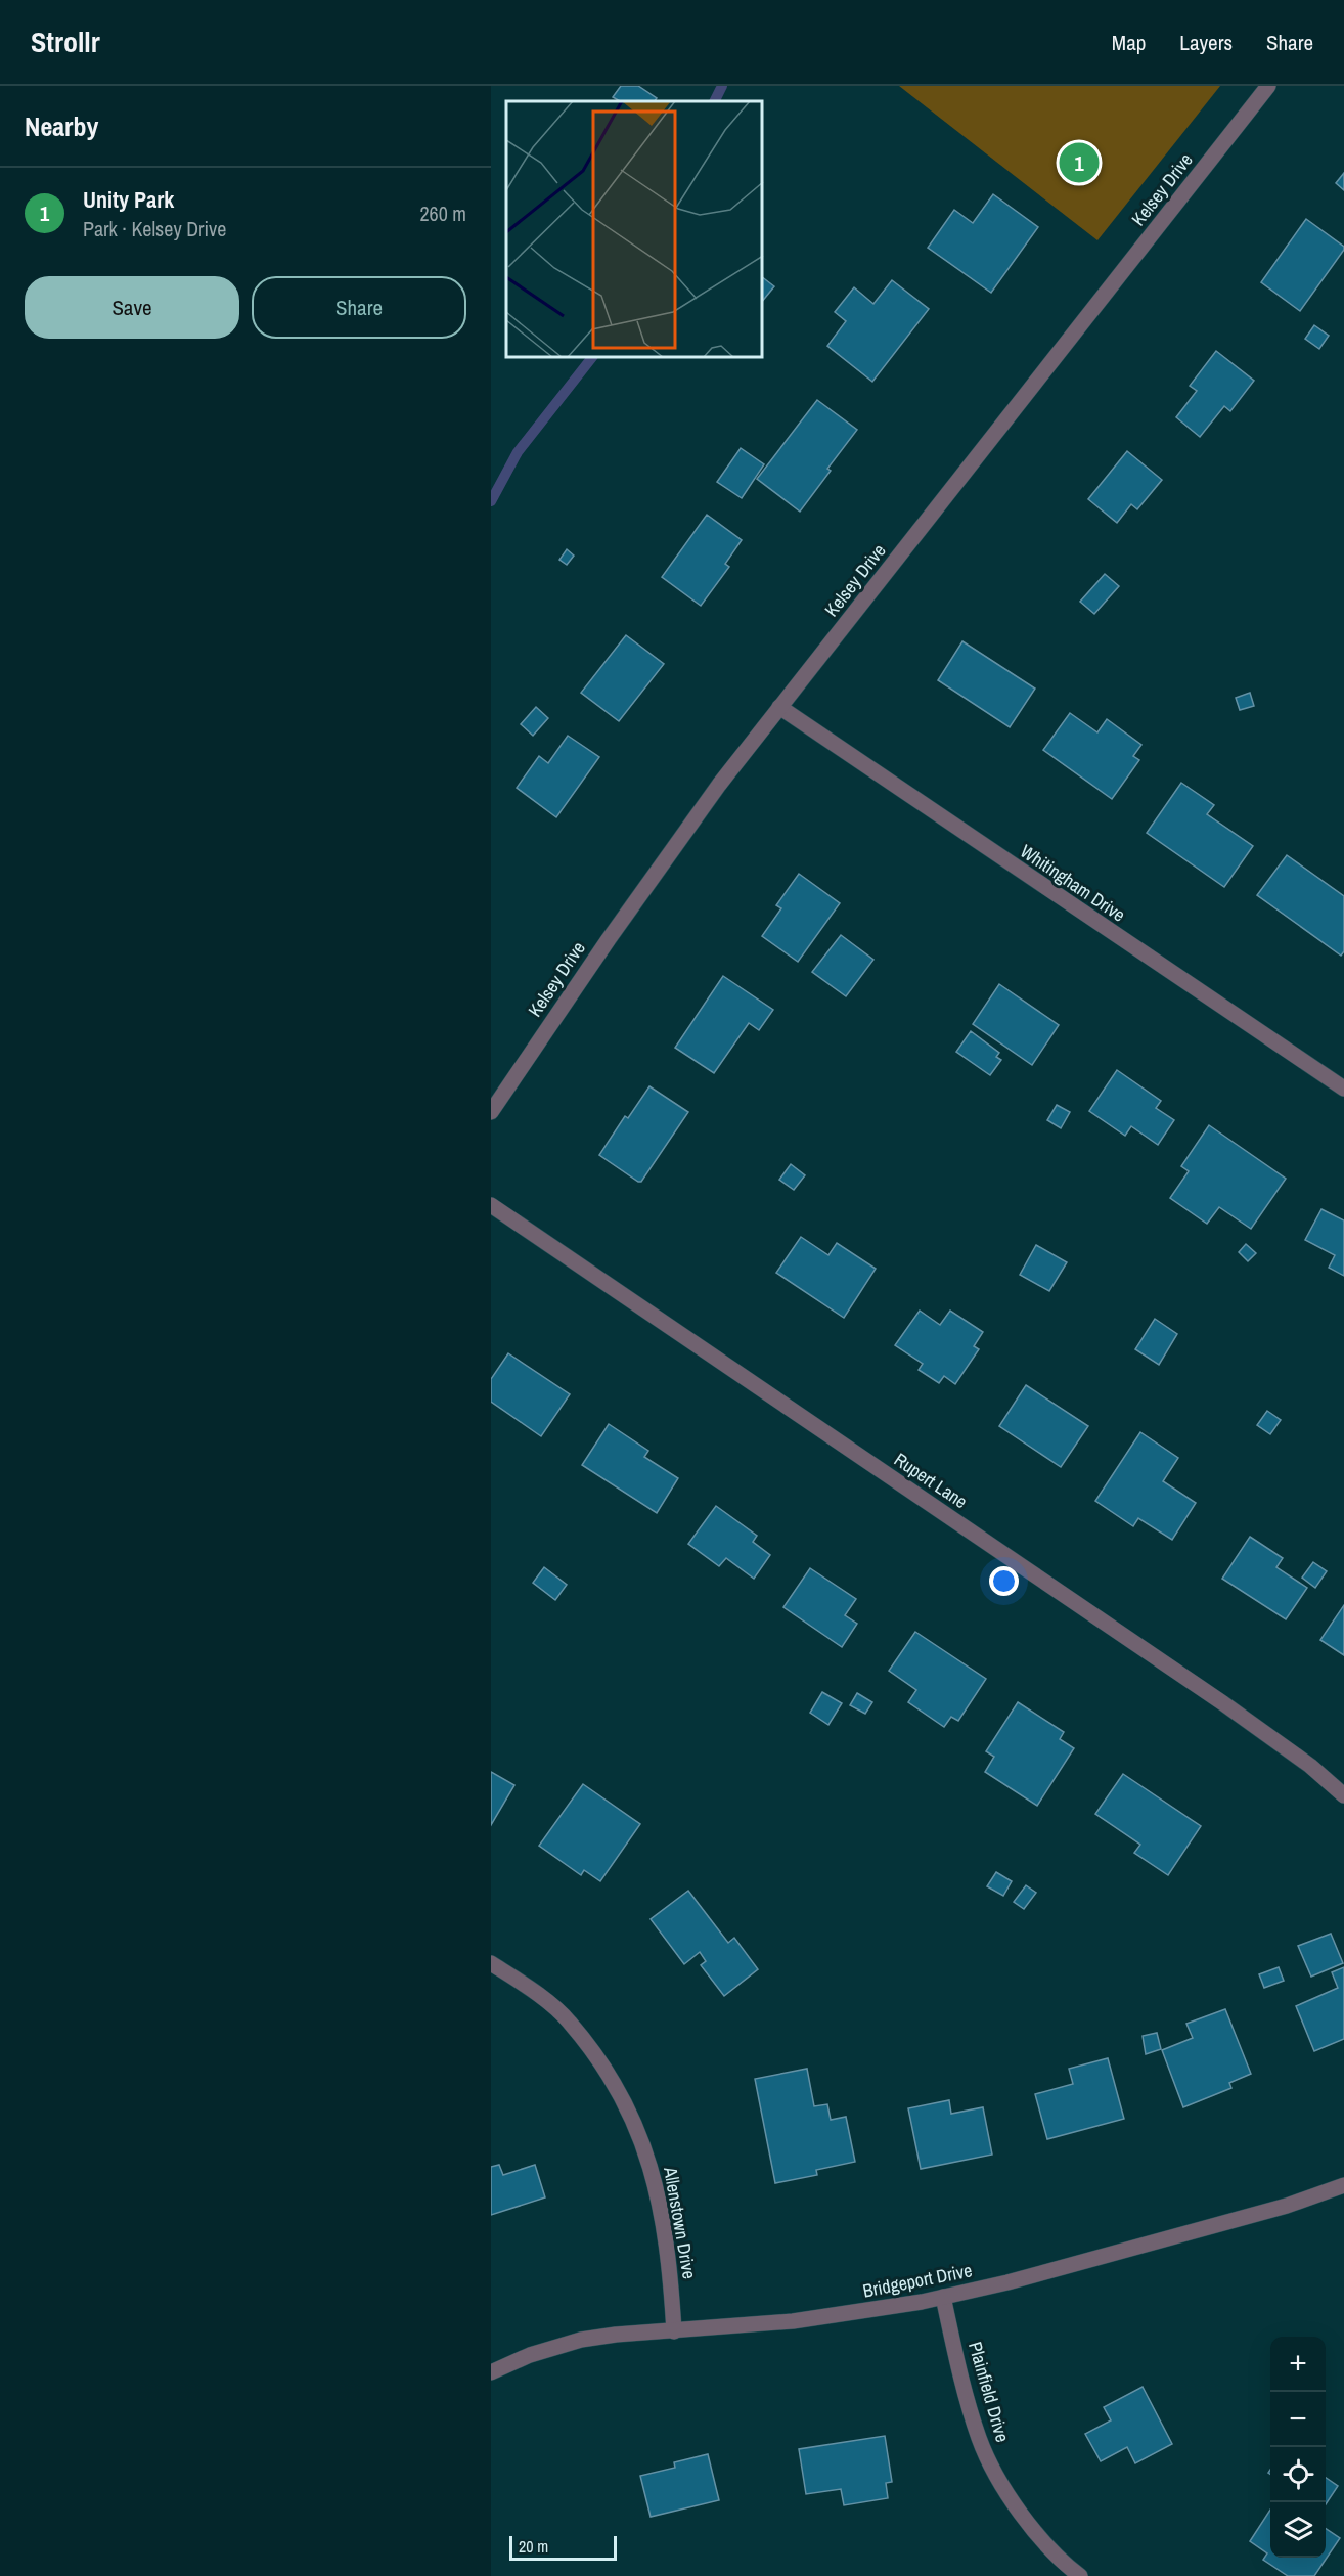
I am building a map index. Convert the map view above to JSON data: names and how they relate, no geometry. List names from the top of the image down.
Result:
{
  "streets": {
    "street": [
      "Kelsey Drive",
      "Whitingham Drive",
      "Rupert Lane",
      "Allenstown Drive",
      "Bridgeport Drive",
      "Plainfield Drive"
    ]
  },
  "crossings": [
    ["Kelsey Drive", "Whitingham Drive"],
    ["Allenstown Drive", "Bridgeport Drive"],
    ["Bridgeport Drive", "Plainfield Drive"]
  ],
  "scale_bar": "20 m",
  "page": {
    "header": "Strollr",
    "nav": ["Map", "Layers", "Share"],
    "heading": "Nearby",
    "pins": "1",
    "list": [
      {
        "mark": "1",
        "name": "Unity Park",
        "note": "Park · Kelsey Drive",
        "value": "260 m"
      }
    ],
    "buttons": ["Save", "Share"],
    "map_buttons": ["+", "−"],
    "scale": "20 m"
  }
}
